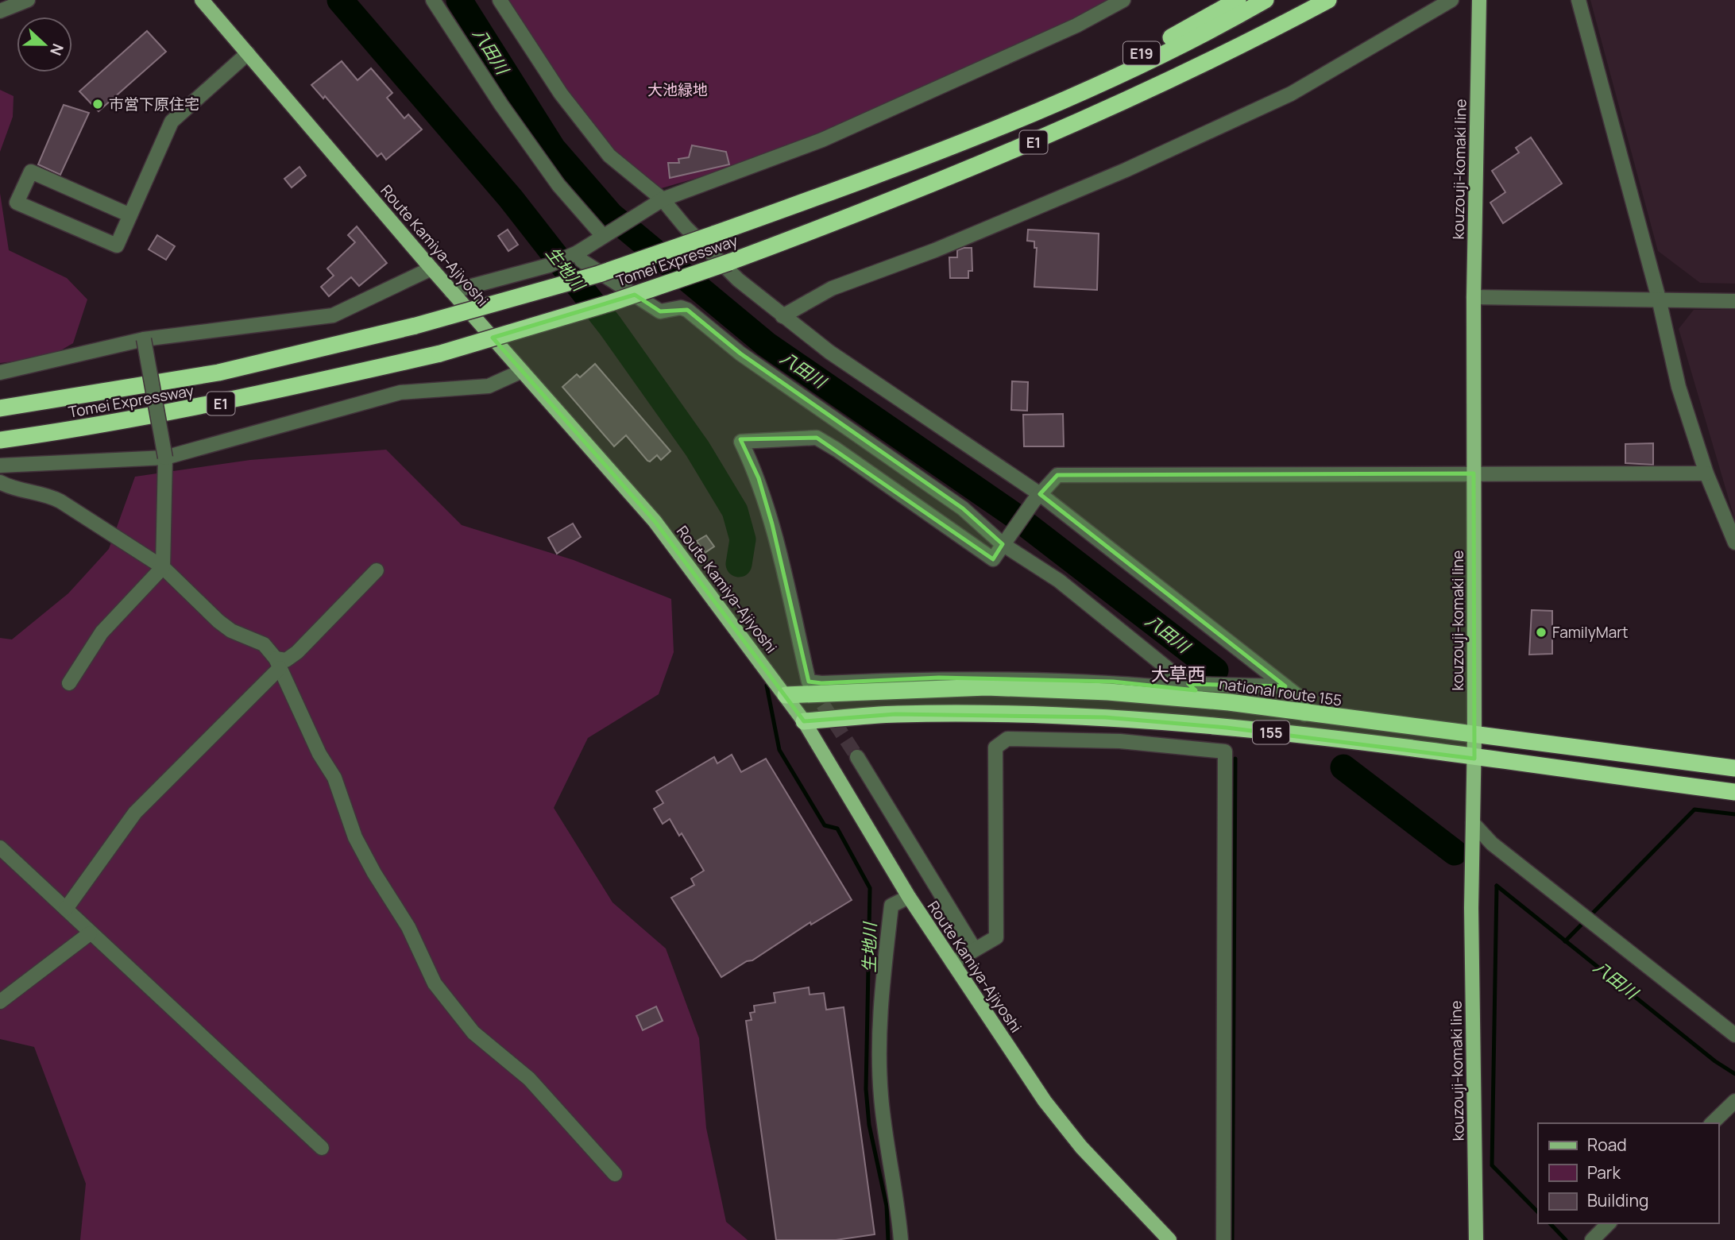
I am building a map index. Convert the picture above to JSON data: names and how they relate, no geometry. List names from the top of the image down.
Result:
{
  "streets": {
    "highway": [
      "E19",
      "E1",
      "Tomei Expressway",
      "national route 155",
      "155"
    ],
    "main road": ["kouzouji-komaki line", "Route Kamiya-Ajiyoshi"]
  },
  "crossings": [
    ["E19", "Tomei Expressway"],
    ["kouzouji-komaki line", "national route 155"],
    ["kouzouji-komaki line", "155"],
    ["Route Kamiya-Ajiyoshi", "national route 155"],
    ["Route Kamiya-Ajiyoshi", "155"]
  ],
  "districts": ["大草西"],
  "water": ["八田川", "生地川"],
  "parks": ["大池緑地"],
  "places": ["市営下原住宅", "FamilyMart"],
  "legend": ["Road", "Park", "Building"],
  "north": "right"
}
